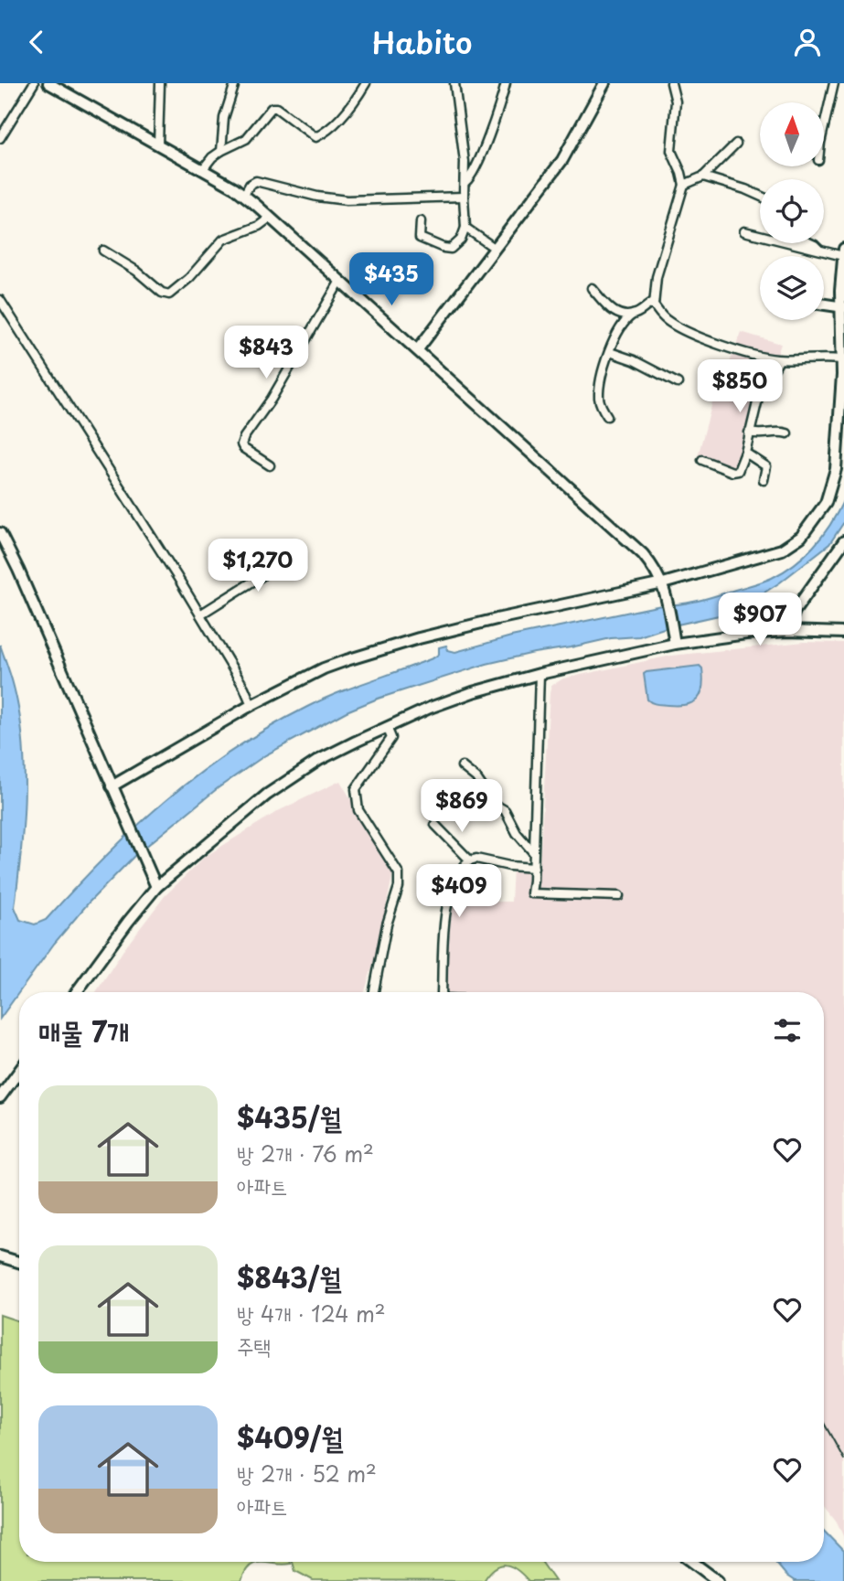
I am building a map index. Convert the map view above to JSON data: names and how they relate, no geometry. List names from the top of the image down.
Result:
{
  "north": "top",
  "page": {
    "header": "Habito",
    "price": [
      "$435",
      "$843",
      "$850",
      "$1,270",
      "$907",
      "$869",
      "$409"
    ],
    "heading": "매물 7개",
    "list": [
      {
        "name": "$435/월",
        "note": "방 2개 · 76 m² · 아파트"
      },
      {
        "name": "$843/월",
        "note": "방 4개 · 124 m² · 주택"
      },
      {
        "name": "$409/월",
        "note": "방 2개 · 52 m² · 아파트"
      }
    ]
  }
}
